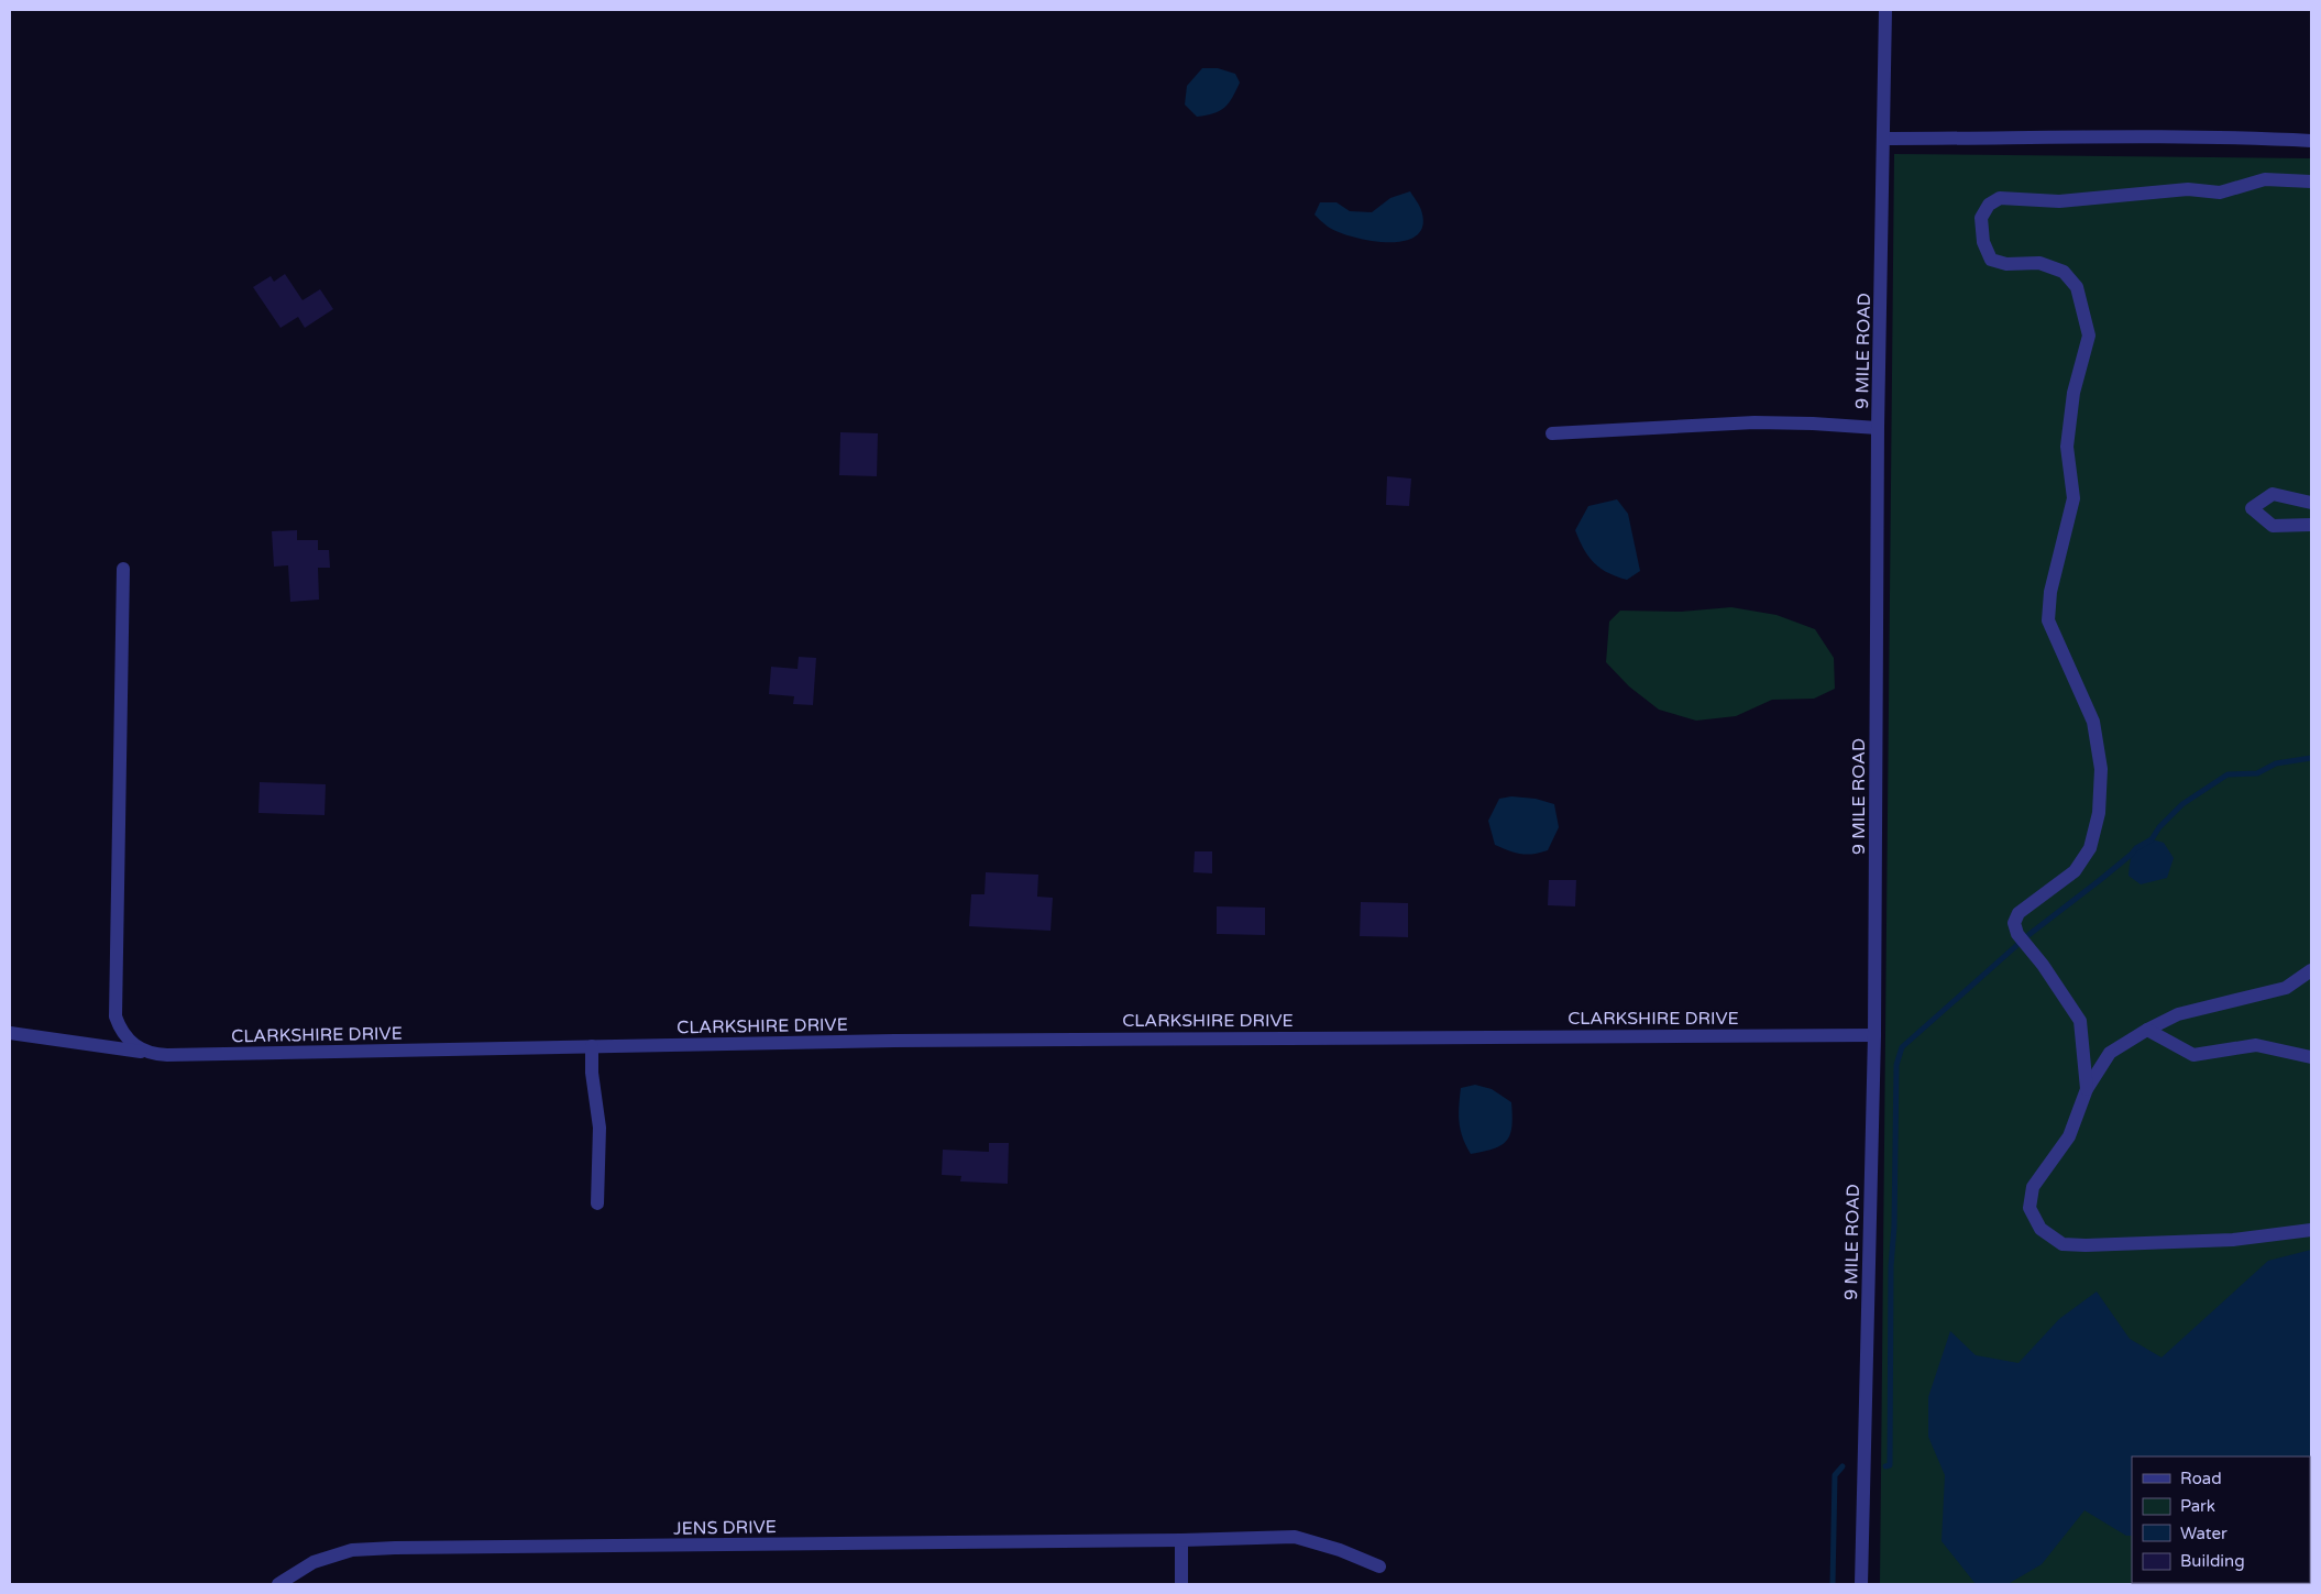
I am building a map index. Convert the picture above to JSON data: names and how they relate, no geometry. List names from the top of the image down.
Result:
{
  "streets": {
    "street": ["9 MILE ROAD", "CLARKSHIRE DRIVE", "JENS DRIVE"]
  },
  "crossings": [
    ["9 MILE ROAD", "CLARKSHIRE DRIVE"]
  ],
  "legend": [
    "Road",
    "Park",
    "Water",
    "Building"
  ]
}
